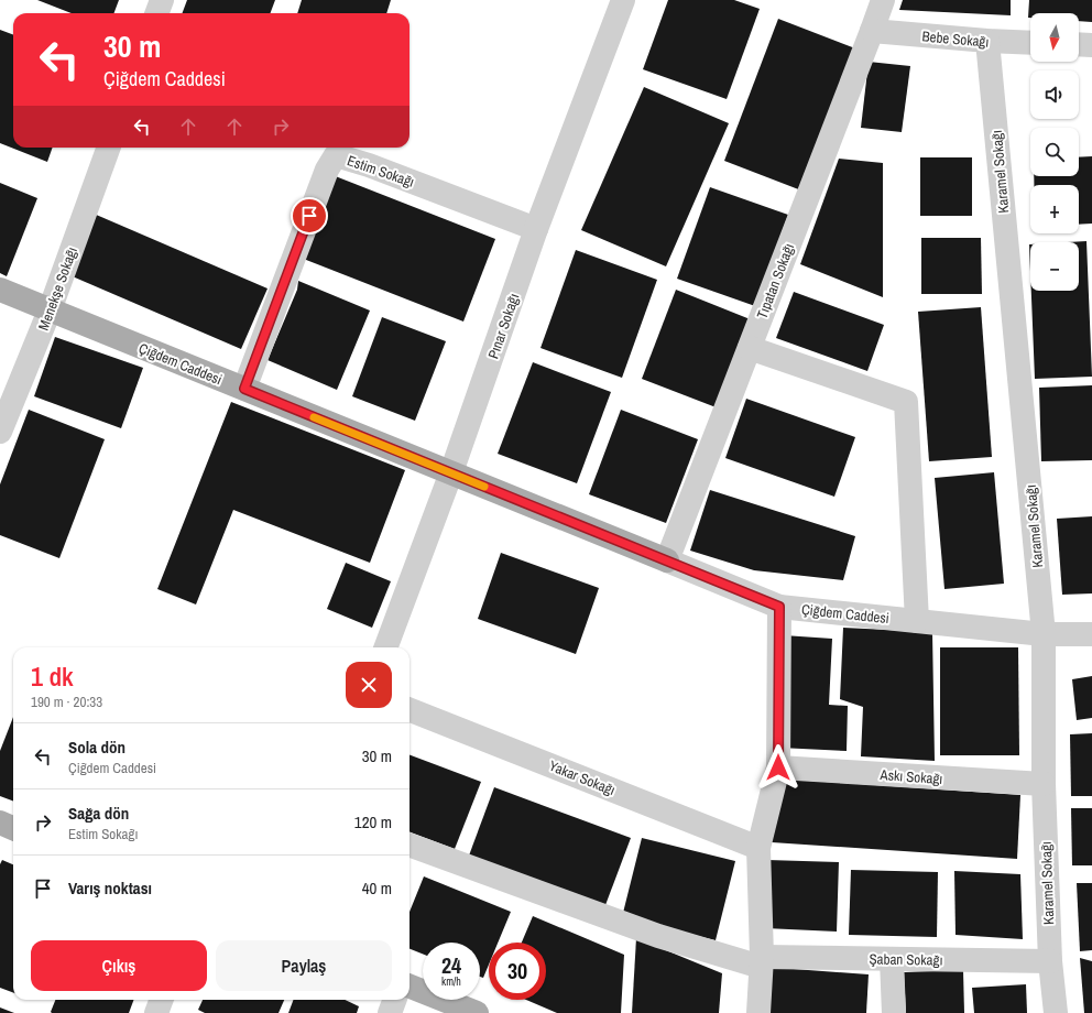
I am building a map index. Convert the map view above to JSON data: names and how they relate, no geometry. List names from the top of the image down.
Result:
{
  "streets": {
    "main road": ["Çiğdem Caddesi"],
    "street": [
      "Bebe Sokağı",
      "Estim Sokağı",
      "Karamel Sokağı",
      "Tıpatan Sokağı",
      "Menekşe Sokağı",
      "Pınar Sokağı",
      "Askı Sokağı",
      "Yakar Sokağı",
      "Şaban Sokağı"
    ]
  },
  "crossings": [
    ["Bebe Sokağı", "Karamel Sokağı"],
    ["Bebe Sokağı", "Tıpatan Sokağı"],
    ["Estim Sokağı", "Pınar Sokağı"],
    ["Estim Sokağı", "Çiğdem Caddesi"],
    ["Karamel Sokağı", "Çiğdem Caddesi"],
    ["Karamel Sokağı", "Askı Sokağı"],
    ["Karamel Sokağı", "Şaban Sokağı"],
    ["Tıpatan Sokağı", "Çiğdem Caddesi"],
    ["Menekşe Sokağı", "Çiğdem Caddesi"],
    ["Pınar Sokağı", "Çiğdem Caddesi"]
  ],
  "north": "bottom",
  "page": {
    "map_buttons": ["+", "−"],
    "turn": ["30 m", "Çiğdem Caddesi"],
    "heading": ["1 dk", "190 m · 20:33"],
    "list": [
      {
        "name": "Sola dön",
        "note": "Çiğdem Caddesi",
        "value": "30 m"
      },
      {
        "name": "Sağa dön",
        "note": "Estim Sokağı",
        "value": "120 m"
      },
      {
        "name": "Varış noktası",
        "value": "40 m"
      }
    ],
    "buttons": ["Çıkış", "Paylaş"],
    "speed": "24 km/h",
    "limit": "30"
  }
}
